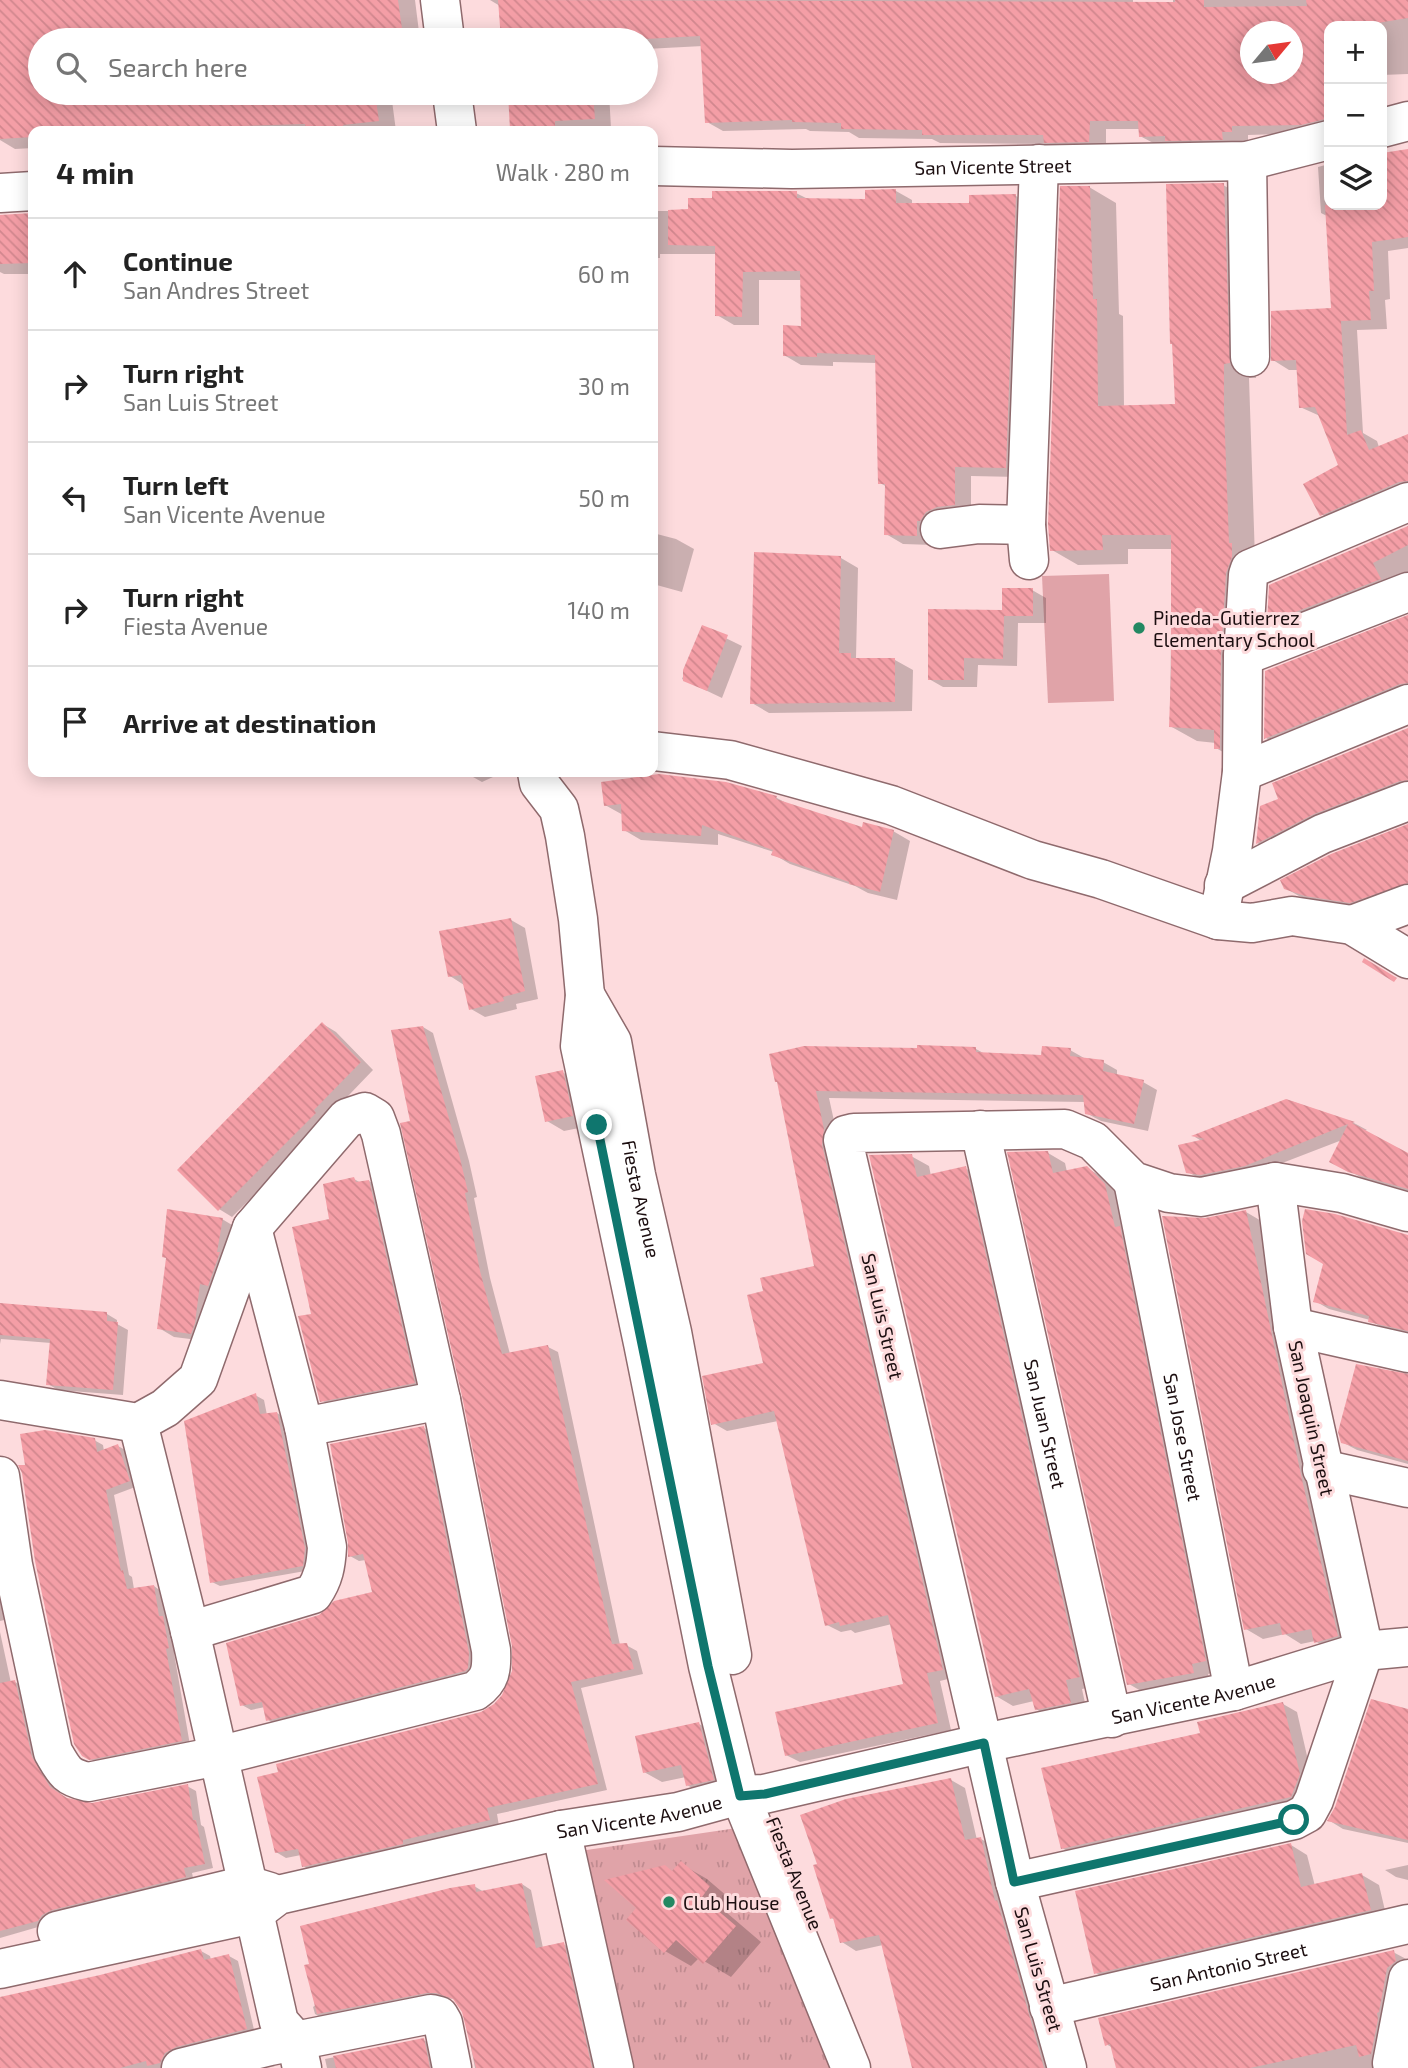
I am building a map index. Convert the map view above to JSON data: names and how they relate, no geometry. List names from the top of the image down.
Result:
{
  "streets": {
    "street": [
      "San Vicente Street",
      "Fiesta Avenue",
      "San Luis Street",
      "San Joaquin Street",
      "San Juan Street",
      "San Jose Street",
      "San Vicente Avenue",
      "San Antonio Street"
    ]
  },
  "crossings": [
    ["Fiesta Avenue", "San Vicente Avenue"],
    ["San Luis Street", "San Joaquin Street"],
    ["San Luis Street", "San Juan Street"],
    ["San Luis Street", "San Jose Street"],
    ["San Luis Street", "San Vicente Avenue"],
    ["San Luis Street", "San Antonio Street"],
    ["San Joaquin Street", "San Vicente Avenue"],
    ["San Juan Street", "San Vicente Avenue"],
    ["San Jose Street", "San Vicente Avenue"]
  ],
  "places": ["Pineda-Gutierrez Elementary School", "Club House"],
  "north": "top right",
  "page": {
    "map_buttons": ["+", "−"],
    "search": "Search here",
    "heading": ["4 min", "Walk · 280 m"],
    "list": [
      ["Continue", "San Andres Street", "60 m"],
      ["Turn right", "San Luis Street", "30 m"],
      ["Turn left", "San Vicente Avenue", "50 m"],
      ["Turn right", "Fiesta Avenue", "140 m"],
      "Arrive at destination"
    ]
  }
}
